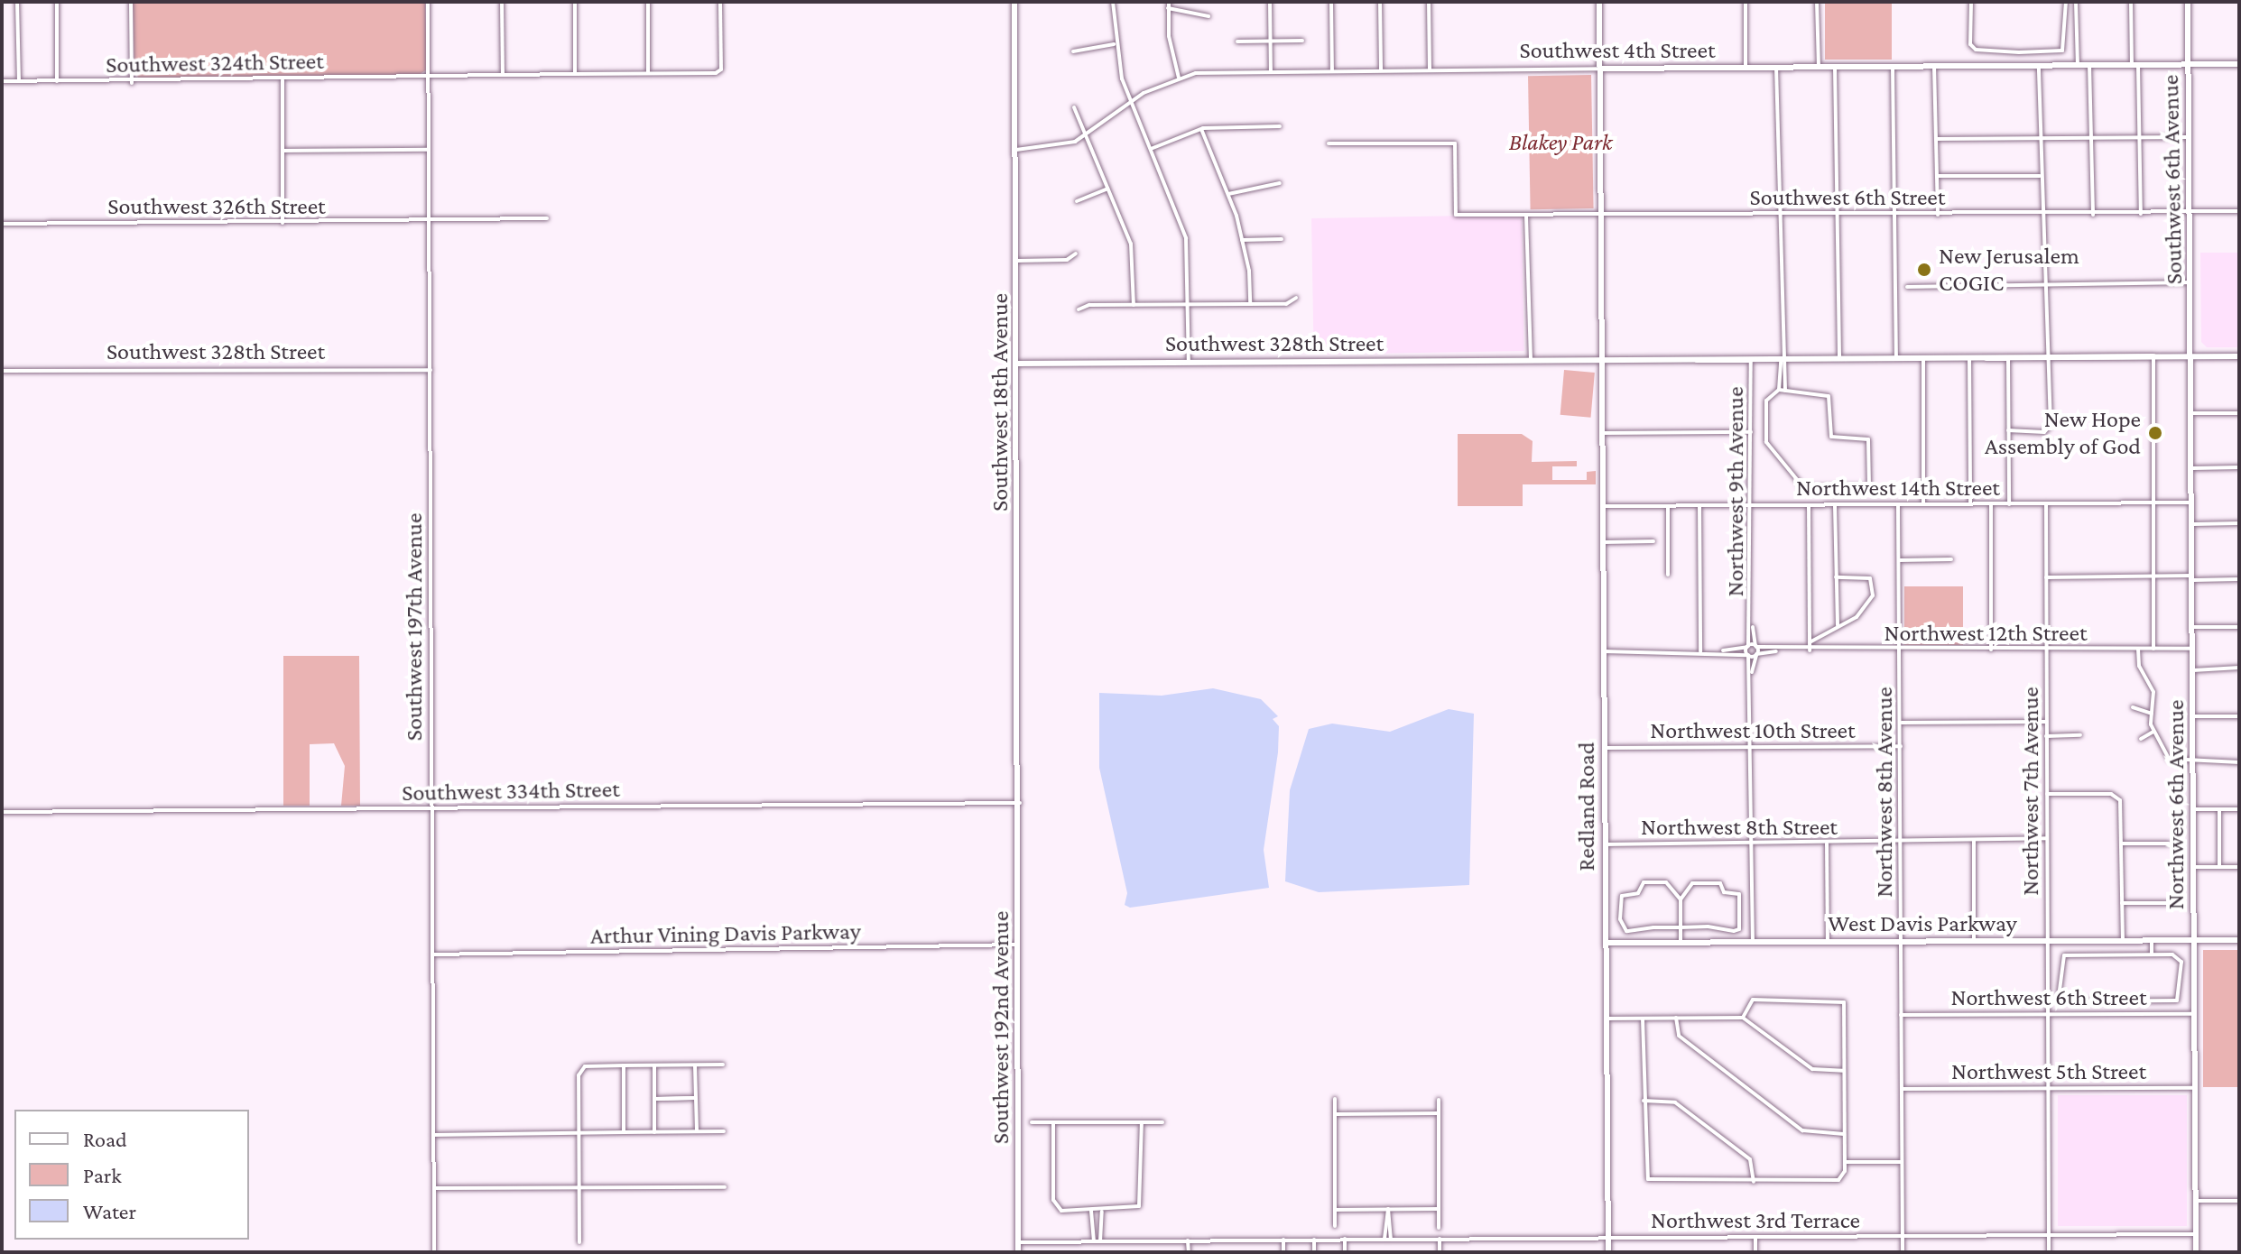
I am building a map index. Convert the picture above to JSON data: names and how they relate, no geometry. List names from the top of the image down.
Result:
{
  "streets": {
    "street": [
      "Southwest 4th Street",
      "Southwest 324th Street",
      "Southwest 6th Avenue",
      "Southwest 6th Street",
      "Southwest 326th Street",
      "Southwest 328th Street",
      "Southwest 18th Avenue",
      "Northwest 14th Street",
      "Northwest 9th Avenue",
      "Southwest 197th Avenue",
      "Northwest 12th Street",
      "Northwest 10th Street",
      "Southwest 334th Street",
      "Northwest 7th Avenue",
      "Northwest 8th Avenue",
      "Northwest 6th Avenue",
      "Redland Road",
      "Northwest 8th Street",
      "West Davis Parkway",
      "Arthur Vining Davis Parkway",
      "Northwest 6th Street",
      "Southwest 192nd Avenue",
      "Northwest 5th Street",
      "Northwest 3rd Terrace"
    ]
  },
  "crossings": [
    ["Southwest 4th Street", "Southwest 6th Avenue"],
    ["Southwest 4th Street", "Southwest 18th Avenue"],
    ["Southwest 4th Street", "Redland Road"],
    ["Southwest 324th Street", "Southwest 197th Avenue"],
    ["Southwest 6th Avenue", "Southwest 6th Street"],
    ["Southwest 6th Avenue", "Southwest 328th Street"],
    ["Southwest 6th Avenue", "Northwest 6th Avenue"],
    ["Southwest 6th Street", "Redland Road"],
    ["Southwest 326th Street", "Southwest 197th Avenue"],
    ["Southwest 328th Street", "Southwest 18th Avenue"],
    ["Southwest 328th Street", "Northwest 9th Avenue"],
    ["Southwest 328th Street", "Southwest 197th Avenue"],
    ["Southwest 328th Street", "Northwest 6th Avenue"],
    ["Southwest 328th Street", "Redland Road"],
    ["Southwest 18th Avenue", "Southwest 334th Street"],
    ["Southwest 18th Avenue", "Southwest 192nd Avenue"],
    ["Northwest 14th Street", "Northwest 9th Avenue"],
    ["Northwest 14th Street", "Northwest 7th Avenue"],
    ["Northwest 14th Street", "Northwest 8th Avenue"],
    ["Northwest 14th Street", "Northwest 6th Avenue"],
    ["Northwest 14th Street", "Redland Road"],
    ["Northwest 9th Avenue", "Northwest 12th Street"],
    ["Southwest 197th Avenue", "Southwest 334th Street"],
    ["Southwest 197th Avenue", "Arthur Vining Davis Parkway"],
    ["Northwest 12th Street", "Northwest 7th Avenue"],
    ["Northwest 12th Street", "Northwest 8th Avenue"],
    ["Northwest 12th Street", "Northwest 6th Avenue"],
    ["Northwest 10th Street", "Northwest 8th Avenue"],
    ["Northwest 10th Street", "Redland Road"],
    ["Southwest 334th Street", "Southwest 192nd Avenue"],
    ["Northwest 7th Avenue", "Northwest 8th Street"],
    ["Northwest 7th Avenue", "West Davis Parkway"],
    ["Northwest 7th Avenue", "Northwest 6th Street"],
    ["Northwest 7th Avenue", "Northwest 5th Street"],
    ["Northwest 7th Avenue", "Northwest 3rd Terrace"],
    ["Northwest 8th Avenue", "Northwest 8th Street"],
    ["Northwest 8th Avenue", "West Davis Parkway"],
    ["Northwest 8th Avenue", "Northwest 6th Street"],
    ["Northwest 8th Avenue", "Northwest 5th Street"],
    ["Northwest 8th Avenue", "Northwest 3rd Terrace"],
    ["Northwest 6th Avenue", "West Davis Parkway"],
    ["Northwest 6th Avenue", "Northwest 6th Street"],
    ["Northwest 6th Avenue", "Northwest 5th Street"],
    ["Northwest 6th Avenue", "Northwest 3rd Terrace"],
    ["Redland Road", "Northwest 8th Street"],
    ["Redland Road", "West Davis Parkway"],
    ["Redland Road", "Northwest 3rd Terrace"],
    ["Arthur Vining Davis Parkway", "Southwest 192nd Avenue"]
  ],
  "parks": ["Blakey Park"],
  "places": ["New Jerusalem COGIC", "New Hope Assembly of God"],
  "legend": ["Road", "Park", "Water"]
}
